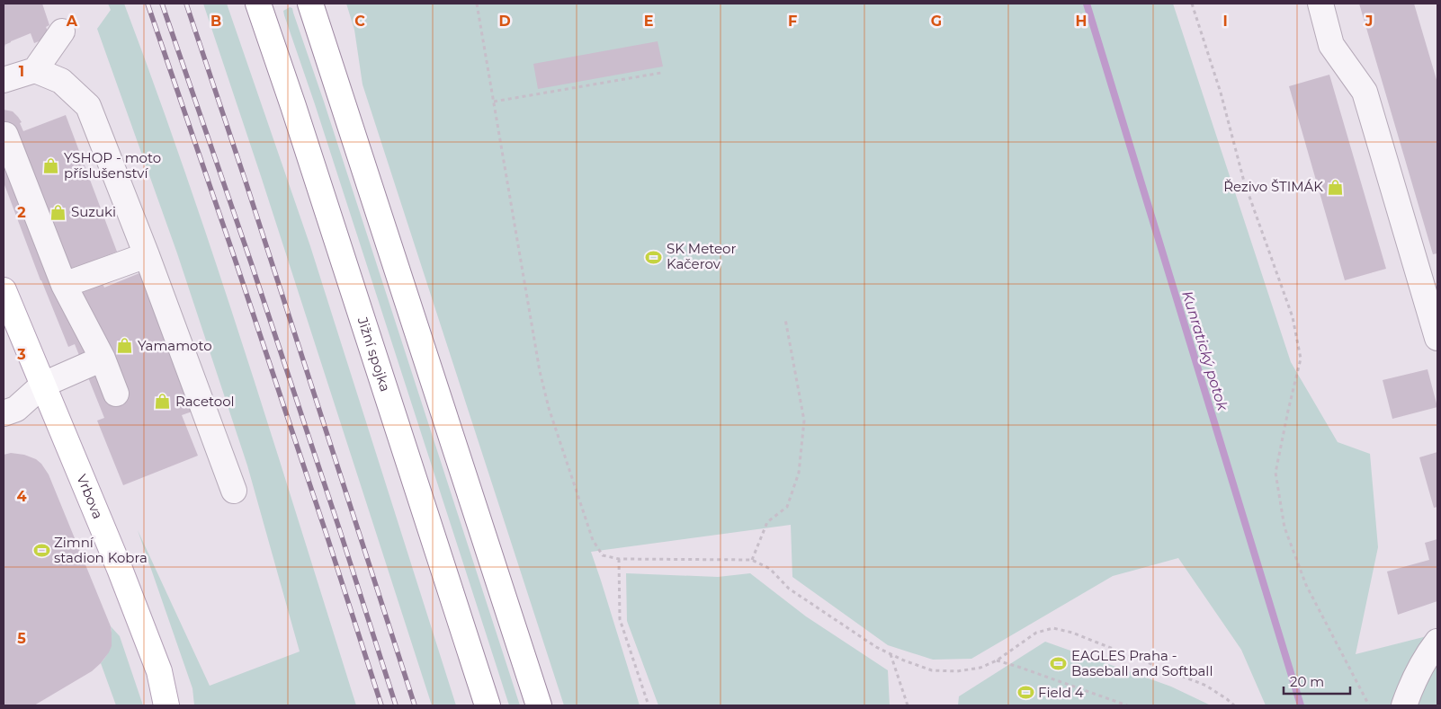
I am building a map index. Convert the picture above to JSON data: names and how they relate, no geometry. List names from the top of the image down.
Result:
{
  "streets": {
    "main road": ["Jižní spojka", "Vrbova"]
  },
  "water": ["Kunratický potok"],
  "places": {
    "shop": [
      "YSHOP - moto příslušenství",
      "Řezivo ŠTIMÁK",
      "Suzuki",
      "Yamamoto",
      "Racetool"
    ],
    "sports": [
      "SK Meteor Kačerov",
      "Zimní stadion Kobra",
      "EAGLES Praha - Baseball and Softball",
      "Field 4"
    ]
  },
  "scale_bar": "20 m",
  "grid": {
    "columns": [
      "A",
      "B",
      "C",
      "D",
      "E",
      "F",
      "G",
      "H",
      "I",
      "J"
    ],
    "rows": [
      "1",
      "2",
      "3",
      "4",
      "5"
    ]
  }
}
